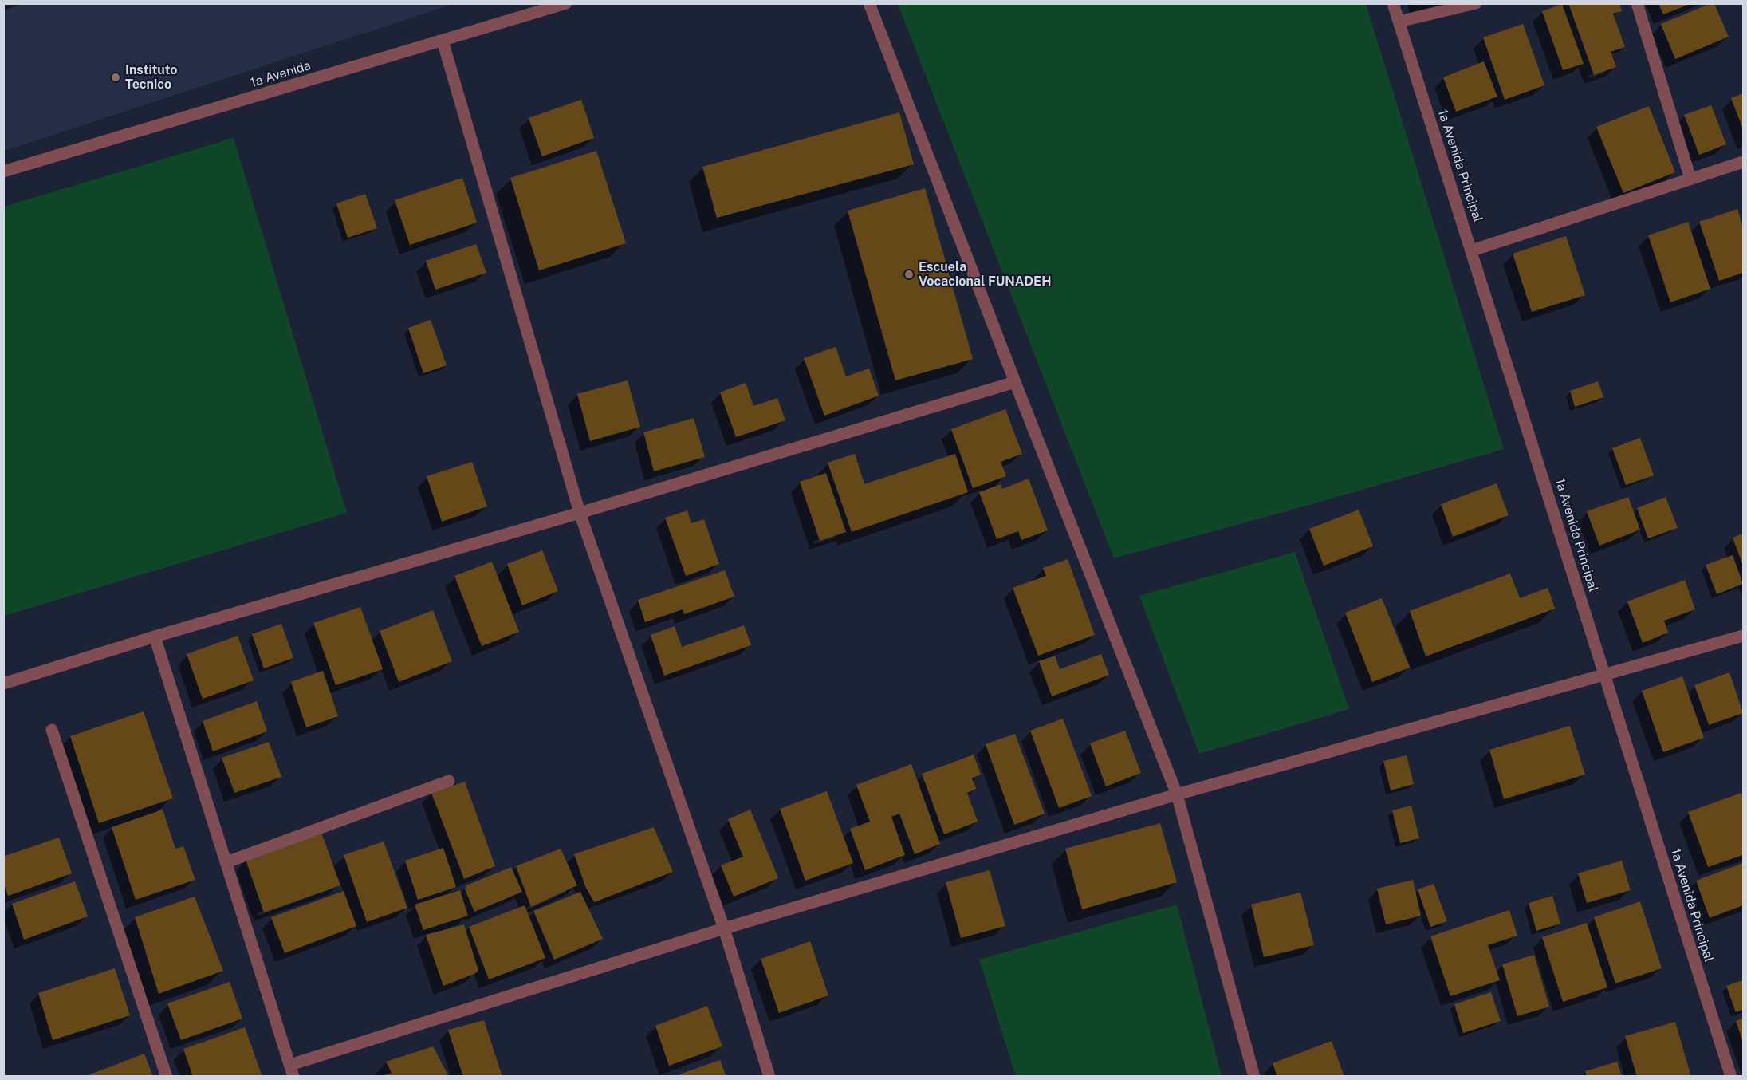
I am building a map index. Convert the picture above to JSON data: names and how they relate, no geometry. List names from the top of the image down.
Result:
{
  "streets": {
    "street": ["1a Avenida", "1a Avenida Principal"]
  },
  "places": ["Instituto Tecnico", "Escuela Vocacional FUNADEH"]
}
